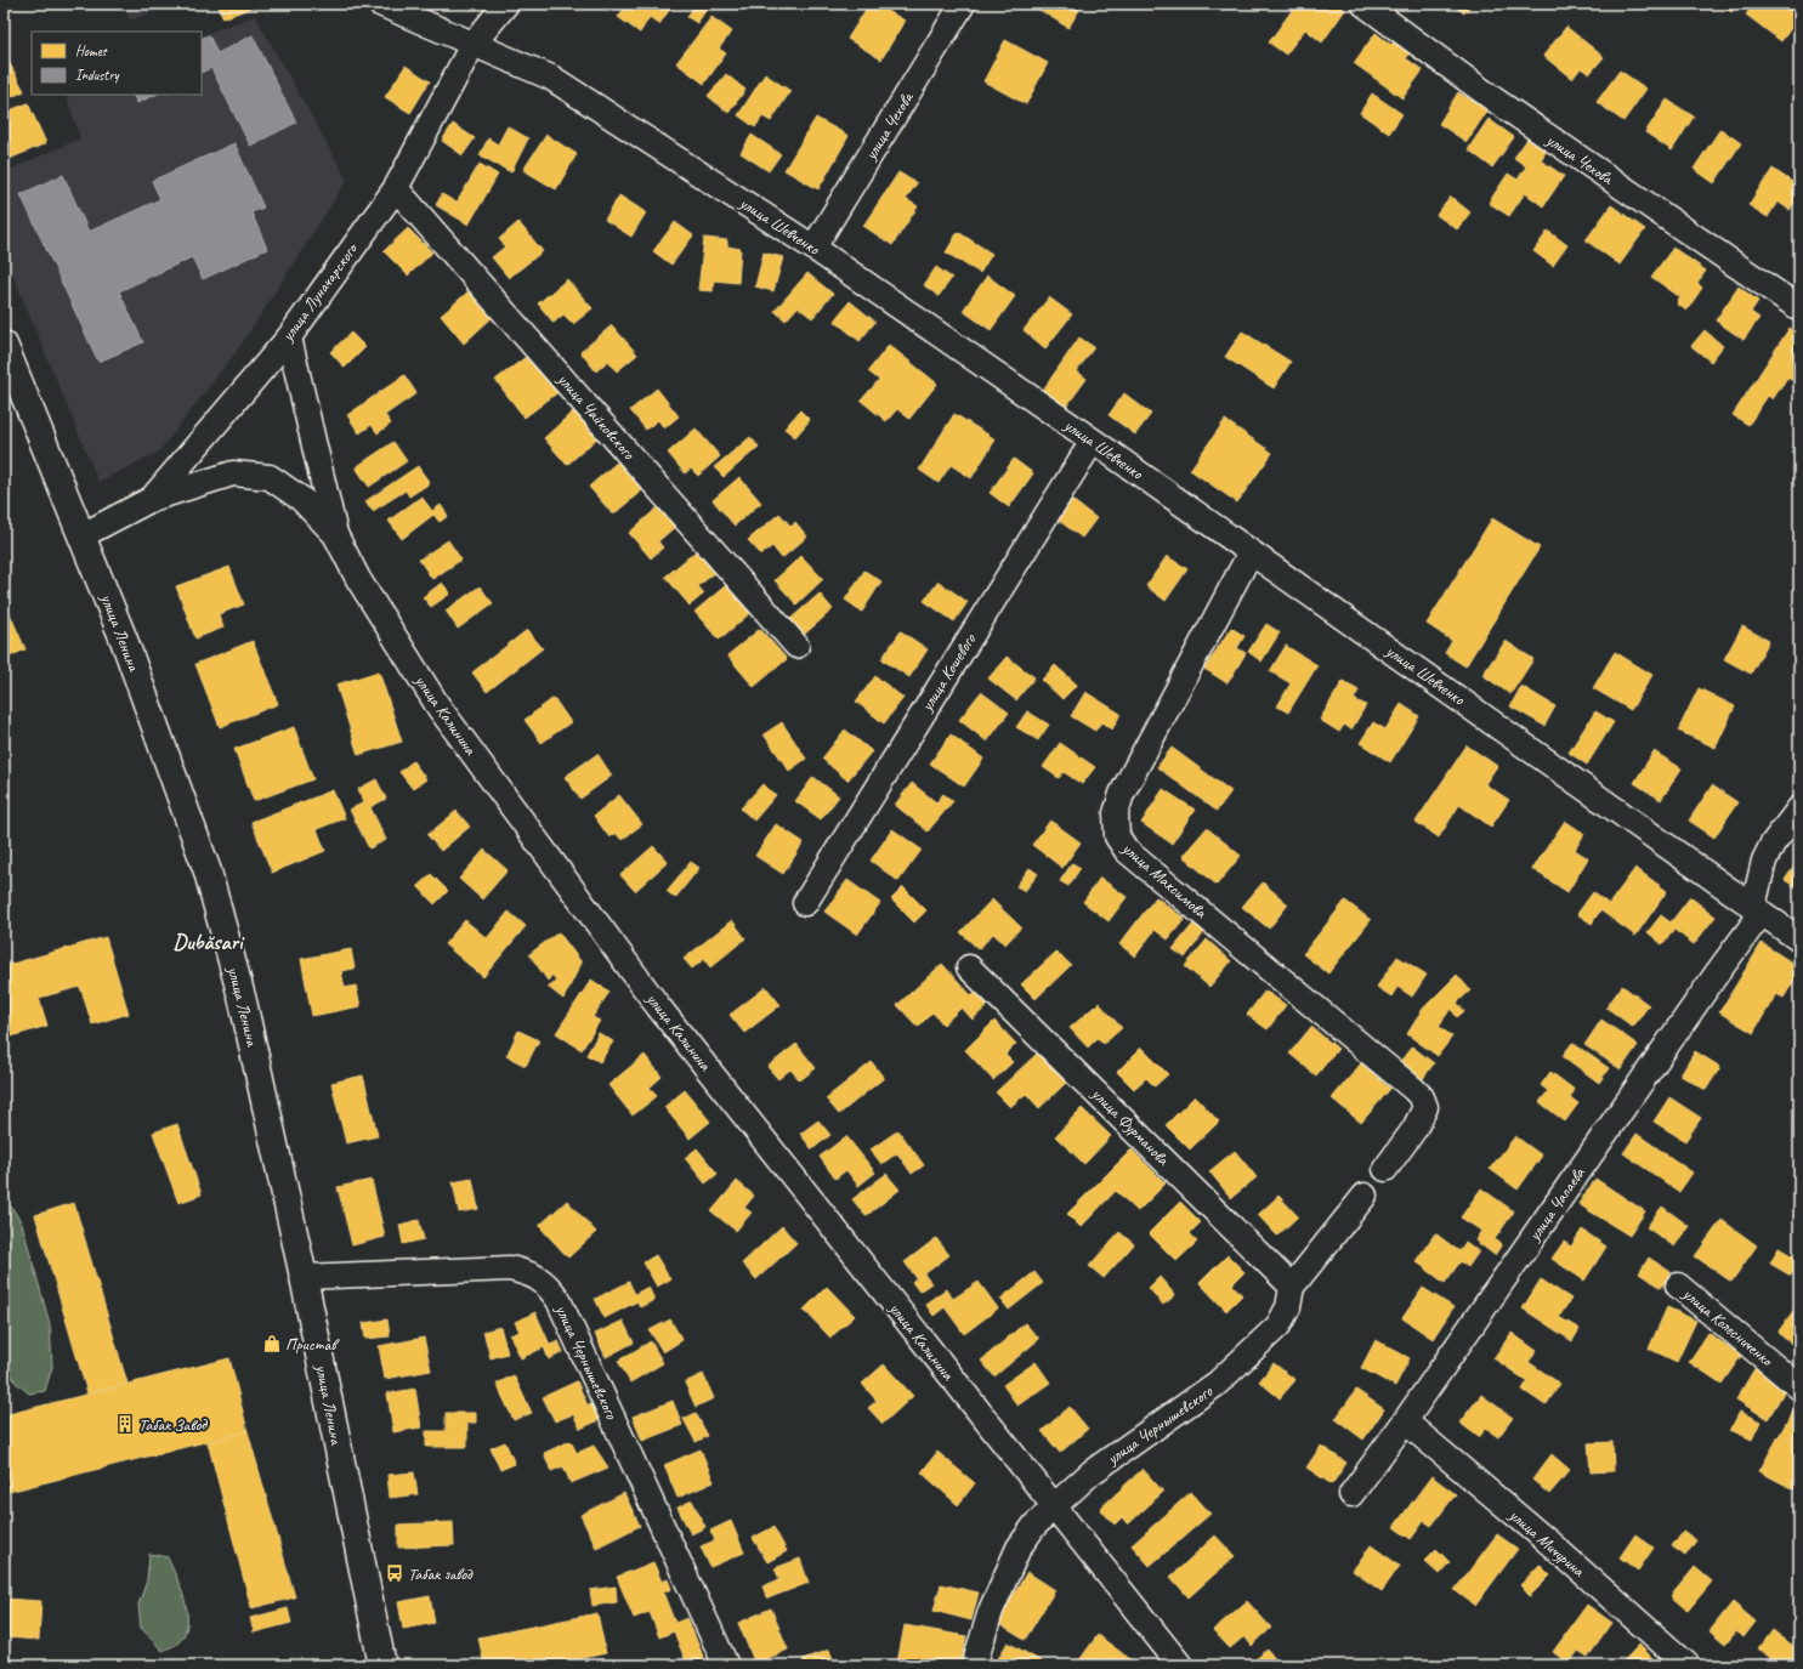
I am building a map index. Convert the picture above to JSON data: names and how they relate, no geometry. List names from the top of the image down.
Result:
{
  "streets": {
    "street": [
      "улица Чехова",
      "улица Шевченко",
      "улица Луначарского",
      "улица Чайковского",
      "улица Ленина",
      "улица Кошевого",
      "улица Калинина",
      "улица Максимова",
      "улица Фурманова",
      "улица Чапаева",
      "улица Колесниченко",
      "улица Чернышевского",
      "улица Мичурина"
    ]
  },
  "crossings": [
    ["улица Чехова", "улица Шевченко"],
    ["улица Шевченко", "улица Луначарского"],
    ["улица Шевченко", "улица Кошевого"],
    ["улица Шевченко", "улица Максимова"],
    ["улица Шевченко", "улица Чапаева"],
    ["улица Луначарского", "улица Чайковского"],
    ["улица Луначарского", "улица Ленина"],
    ["улица Луначарского", "улица Калинина"],
    ["улица Ленина", "улица Чернышевского"],
    ["улица Калинина", "улица Чернышевского"],
    ["улица Фурманова", "улица Чернышевского"],
    ["улица Чапаева", "улица Мичурина"]
  ],
  "districts": ["Dubăsari"],
  "places": {
    "shop": ["Пристав"],
    "building": ["Табак Завод"],
    "bus stop": ["Табак завод"]
  },
  "legend": ["Homes", "Industry"]
}
